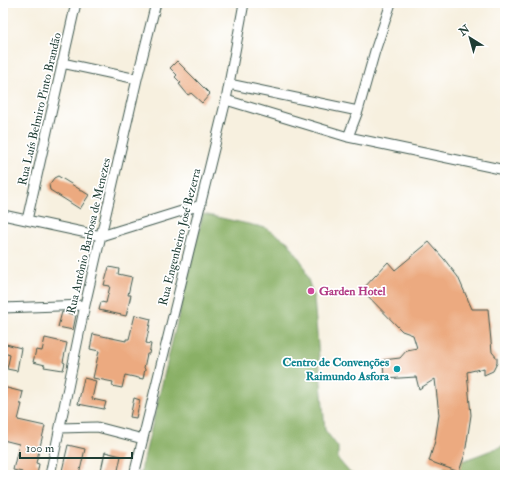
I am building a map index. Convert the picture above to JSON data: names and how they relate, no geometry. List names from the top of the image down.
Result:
{
  "streets": {
    "street": ["Rua Luís Belmiro Pinto Brandão", "Rua Antônio Barbosa de Menezes", "Rua Engenheiro José Bezerra"]
  },
  "places": ["Garden Hotel", "Centro de Convenções Raimundo Asfora"],
  "scale_bar": "100 m",
  "north": "top left"
}
